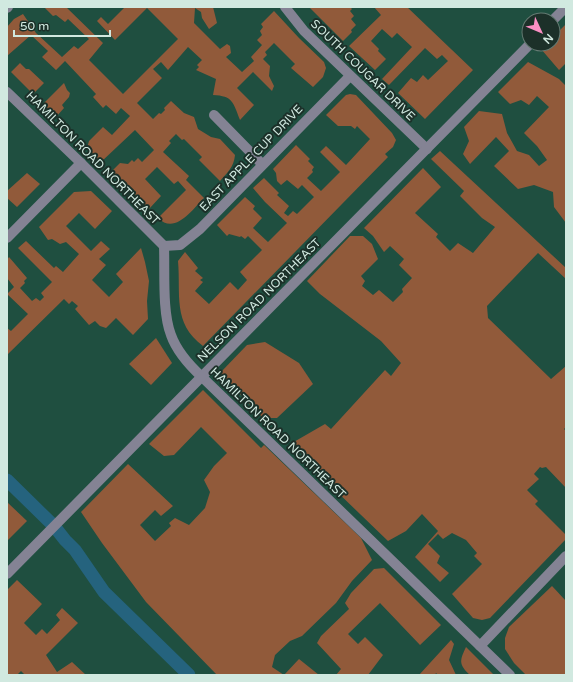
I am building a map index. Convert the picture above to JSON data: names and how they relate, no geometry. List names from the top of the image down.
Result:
{
  "streets": {
    "street": [
      "SOUTH COUGAR DRIVE",
      "HAMILTON ROAD NORTHEAST",
      "EAST APPLE CUP DRIVE",
      "NELSON ROAD NORTHEAST"
    ]
  },
  "crossings": [
    ["SOUTH COUGAR DRIVE", "EAST APPLE CUP DRIVE"],
    ["SOUTH COUGAR DRIVE", "NELSON ROAD NORTHEAST"],
    ["HAMILTON ROAD NORTHEAST", "EAST APPLE CUP DRIVE"],
    ["HAMILTON ROAD NORTHEAST", "NELSON ROAD NORTHEAST"]
  ],
  "scale_bar": "50 m",
  "north": "bottom right"
}
